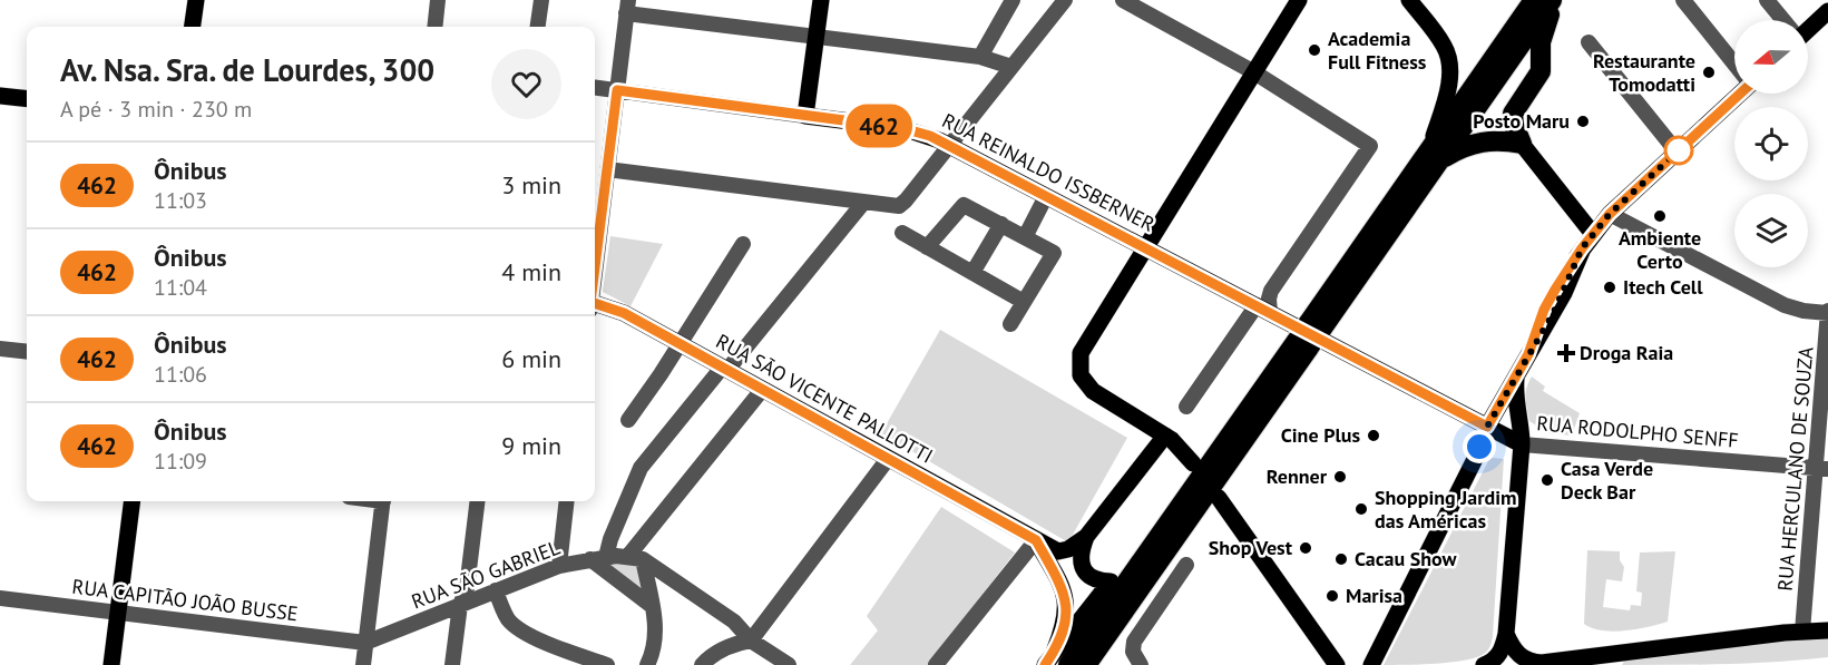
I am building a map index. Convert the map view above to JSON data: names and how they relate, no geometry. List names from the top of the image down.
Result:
{
  "streets": {
    "main road": ["RUA REINALDO ISSBERNER", "RUA SÃO VICENTE PALLOTTI", "RUA RODOLPHO SENFF"],
    "street": ["RUA HERCULANO DE SOUZA", "RUA SÃO GABRIEL", "RUA CAPITÃO JOÃO BUSSE"]
  },
  "crossings": [
    ["RUA REINALDO ISSBERNER", "RUA RODOLPHO SENFF"],
    ["RUA RODOLPHO SENFF", "RUA HERCULANO DE SOUZA"],
    ["RUA SÃO GABRIEL", "RUA CAPITÃO JOÃO BUSSE"]
  ],
  "places": {
    "other": [
      "Academia Full Fitness",
      "Restaurante Tomodatti",
      "Posto Maru",
      "Ambiente Certo",
      "Itech Cell",
      "Cine Plus",
      "Renner",
      "Casa Verde Deck Bar",
      "Shopping Jardim das Américas",
      "Shop Vest",
      "Cacau Show",
      "Marisa"
    ],
    "health": ["Droga Raia"]
  },
  "lines": ["bus line 462"],
  "north": "left",
  "page": {
    "on_map": "462",
    "heading": ["Av. Nsa. Sra. de Lourdes, 300", "A pé · 3 min · 230 m"],
    "list": [
      {
        "mark": "462",
        "name": "Ônibus",
        "note": "11:03",
        "value": "3 min"
      },
      {
        "mark": "462",
        "name": "Ônibus",
        "note": "11:04",
        "value": "4 min"
      },
      {
        "mark": "462",
        "name": "Ônibus",
        "note": "11:06",
        "value": "6 min"
      },
      {
        "mark": "462",
        "name": "Ônibus",
        "note": "11:09",
        "value": "9 min"
      }
    ]
  }
}
